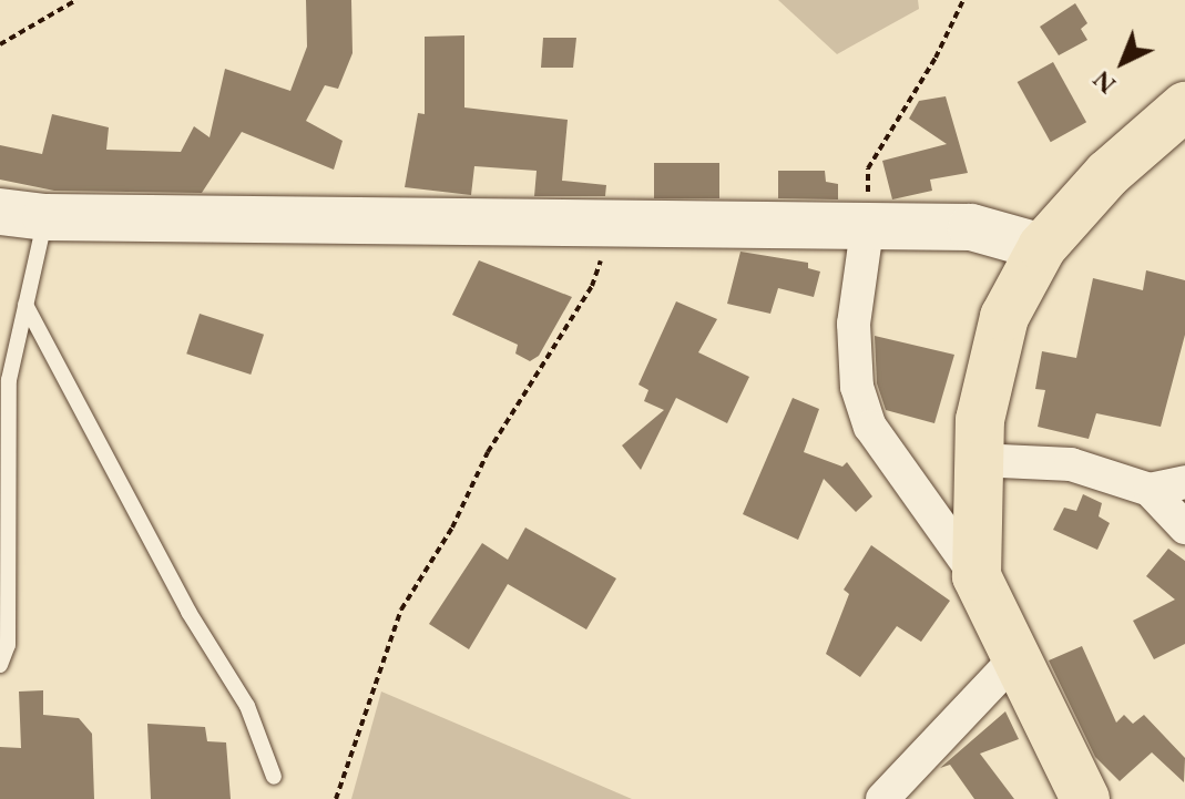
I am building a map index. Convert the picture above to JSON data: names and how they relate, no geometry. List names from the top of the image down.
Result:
{
  "north": "bottom left"
}
